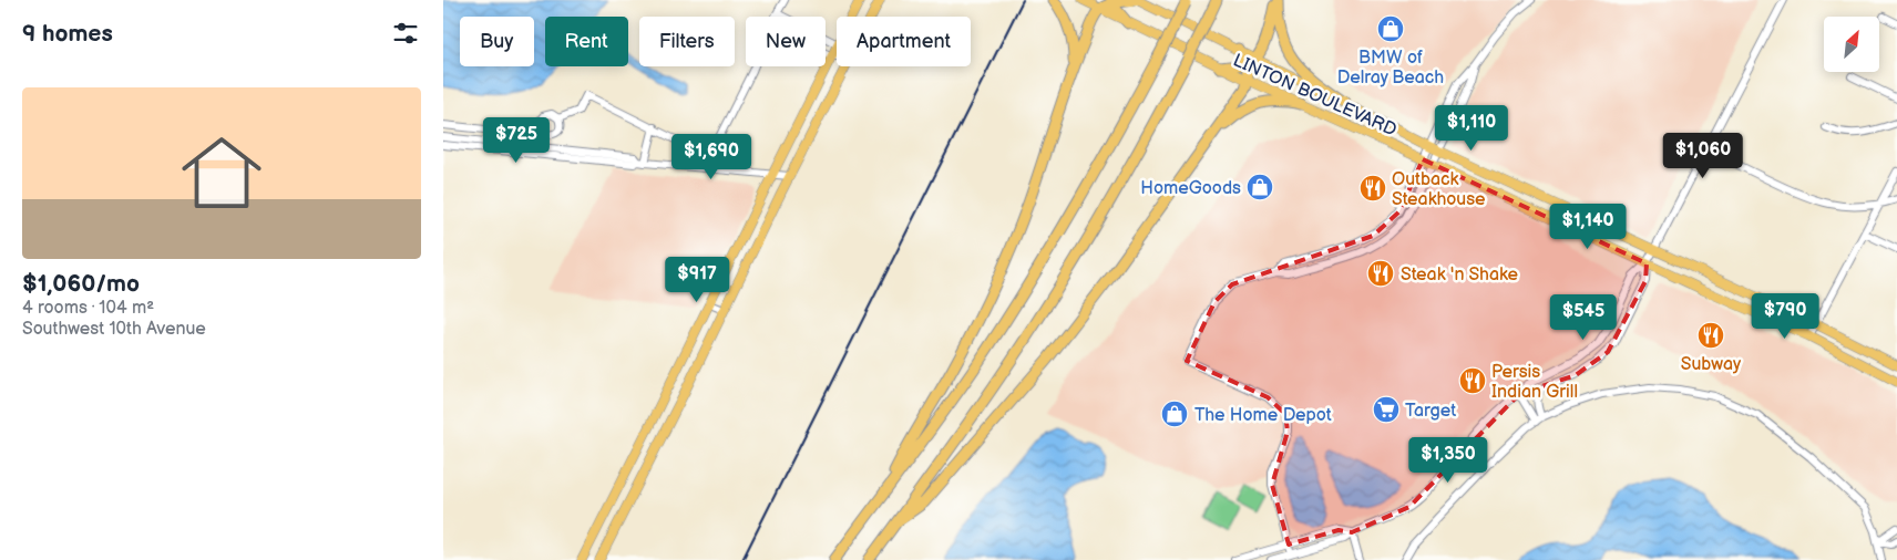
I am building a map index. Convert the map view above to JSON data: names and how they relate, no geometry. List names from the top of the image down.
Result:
{
  "streets": {
    "main road": ["LINTON BOULEVARD"]
  },
  "places": {
    "shop": ["BMW of Delray Beach", "HomeGoods", "The Home Depot"],
    "restaurant": [
      "Outback Steakhouse",
      "Steak 'n Shake",
      "Subway",
      "Persis Indian Grill"
    ],
    "supermarket": ["Target"]
  },
  "north": "top right",
  "page": {
    "heading": "9 homes",
    "chip": [
      "Buy",
      "Rent",
      "Filters",
      "New",
      "Apartment"
    ],
    "list": [
      {
        "name": "$1,060/mo",
        "note": "4 rooms · 104 m² · Southwest 10th Avenue"
      }
    ],
    "price": [
      "$1,110",
      "$725",
      "$1,060",
      "$1,690",
      "$1,140",
      "$917",
      "$790",
      "$545",
      "$1,350"
    ]
  }
}
